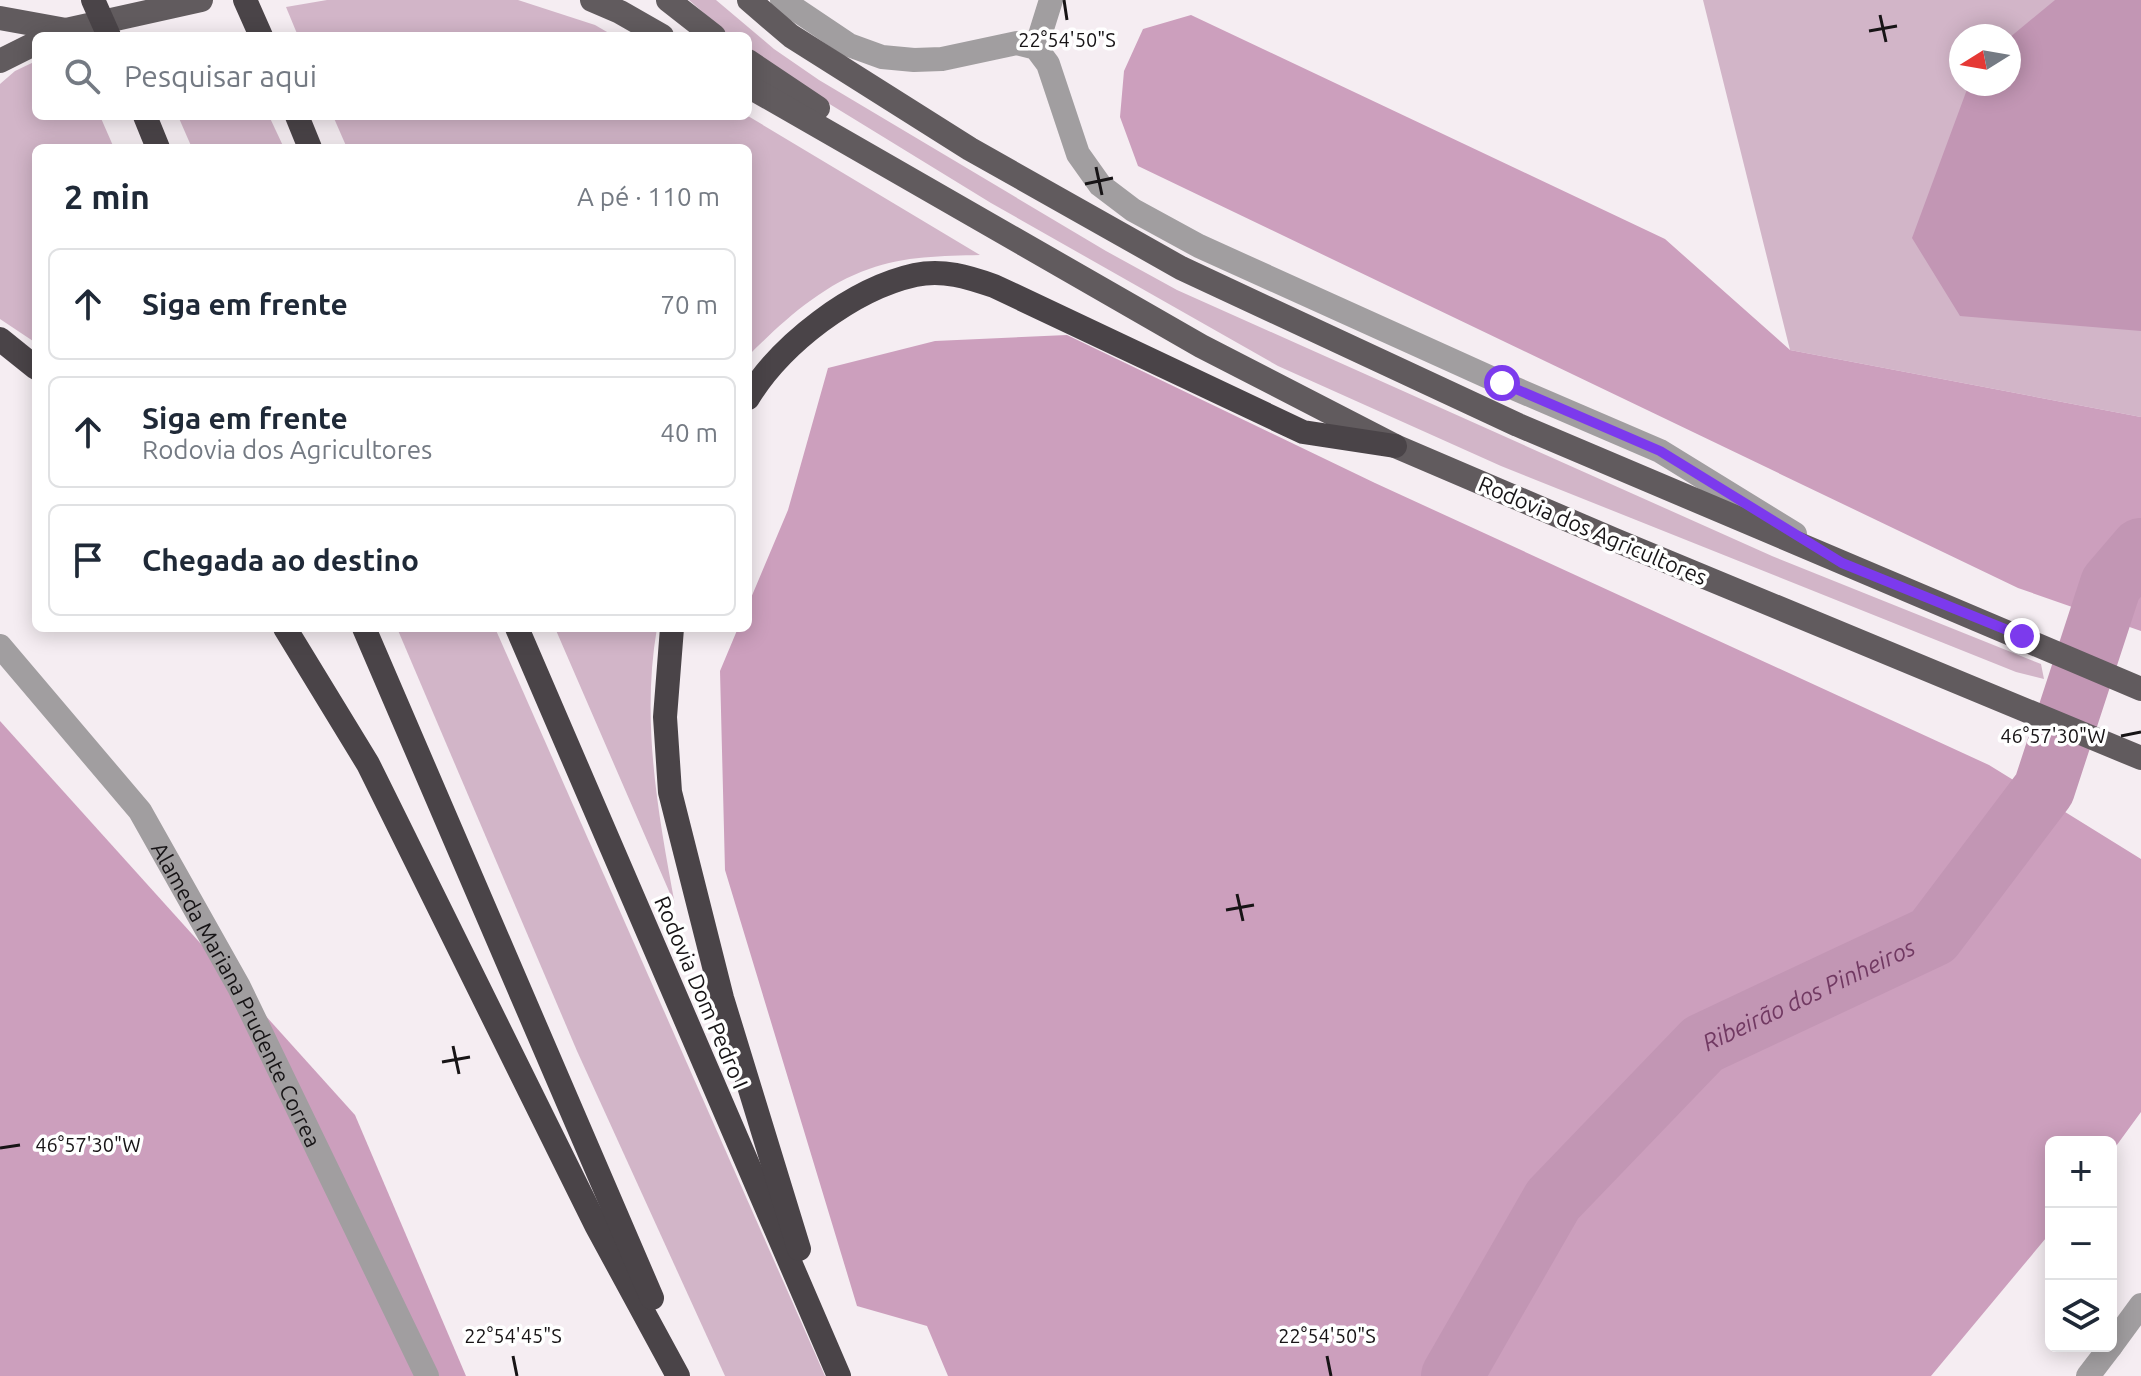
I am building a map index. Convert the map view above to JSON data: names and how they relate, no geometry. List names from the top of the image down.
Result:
{
  "streets": {
    "highway": ["Rodovia Dom Pedro I"],
    "main road": ["Rodovia dos Agricultores"],
    "street": ["Alameda Mariana Prudente Correa"]
  },
  "water": ["Ribeirão dos Pinheiros"],
  "north": "left",
  "page": {
    "search": "Pesquisar aqui",
    "heading": ["2 min", "A pé · 110 m"],
    "list": [
      ["Siga em frente", "70 m"],
      ["Siga em frente", "Rodovia dos Agricultores", "40 m"],
      "Chegada ao destino"
    ],
    "map_buttons": ["+", "−"]
  },
  "coordinates": ["22°54'50\"S", "46°57'30\"W", "22°54'45\"S"]
}
